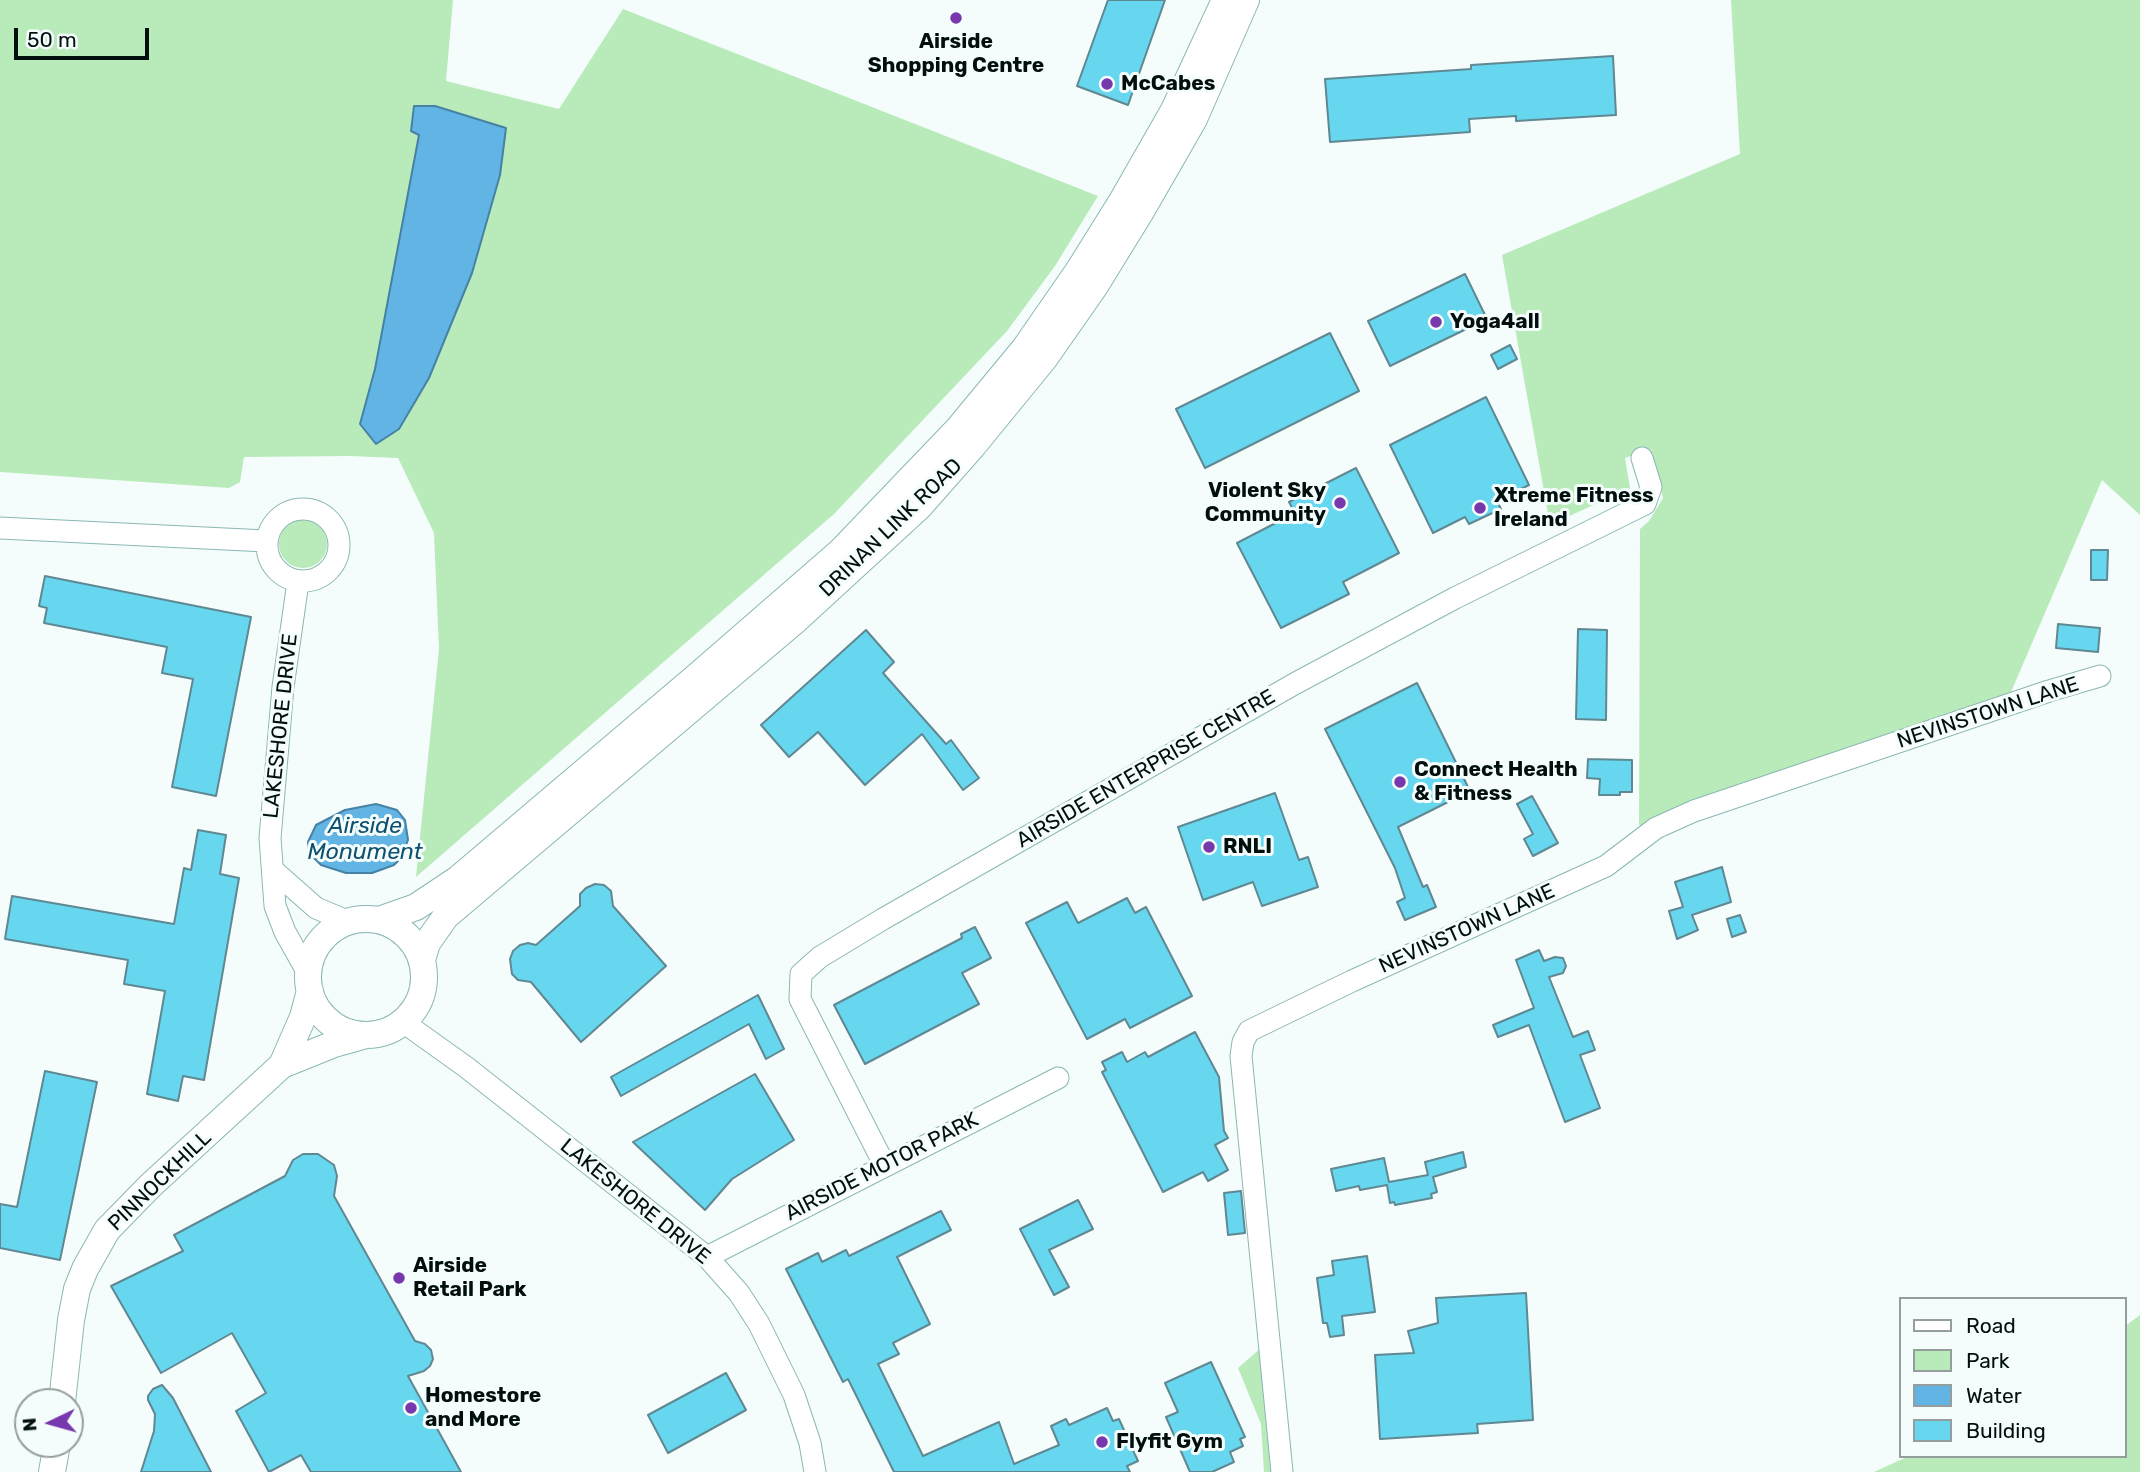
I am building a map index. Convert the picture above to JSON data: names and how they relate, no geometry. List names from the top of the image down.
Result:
{
  "streets": {
    "main road": ["DRINAN LINK ROAD", "PINNOCKHILL"],
    "street": [
      "NEVINSTOWN LANE",
      "LAKESHORE DRIVE",
      "AIRSIDE ENTERPRISE CENTRE",
      "AIRSIDE MOTOR PARK"
    ]
  },
  "crossings": [
    ["DRINAN LINK ROAD", "LAKESHORE DRIVE"],
    ["DRINAN LINK ROAD", "PINNOCKHILL"],
    ["LAKESHORE DRIVE", "AIRSIDE MOTOR PARK"],
    ["LAKESHORE DRIVE", "PINNOCKHILL"],
    ["AIRSIDE ENTERPRISE CENTRE", "AIRSIDE MOTOR PARK"]
  ],
  "water": ["Airside Monument"],
  "places": [
    "Airside Shopping Centre",
    "McCabes",
    "Yoga4all",
    "Violent Sky Community",
    "Xtreme Fitness Ireland",
    "Connect Health & Fitness",
    "RNLI",
    "Airside Retail Park",
    "Homestore and More",
    "Flyfit Gym"
  ],
  "legend": [
    "Road",
    "Park",
    "Water",
    "Building"
  ],
  "scale_bar": "50 m",
  "north": "left"
}
